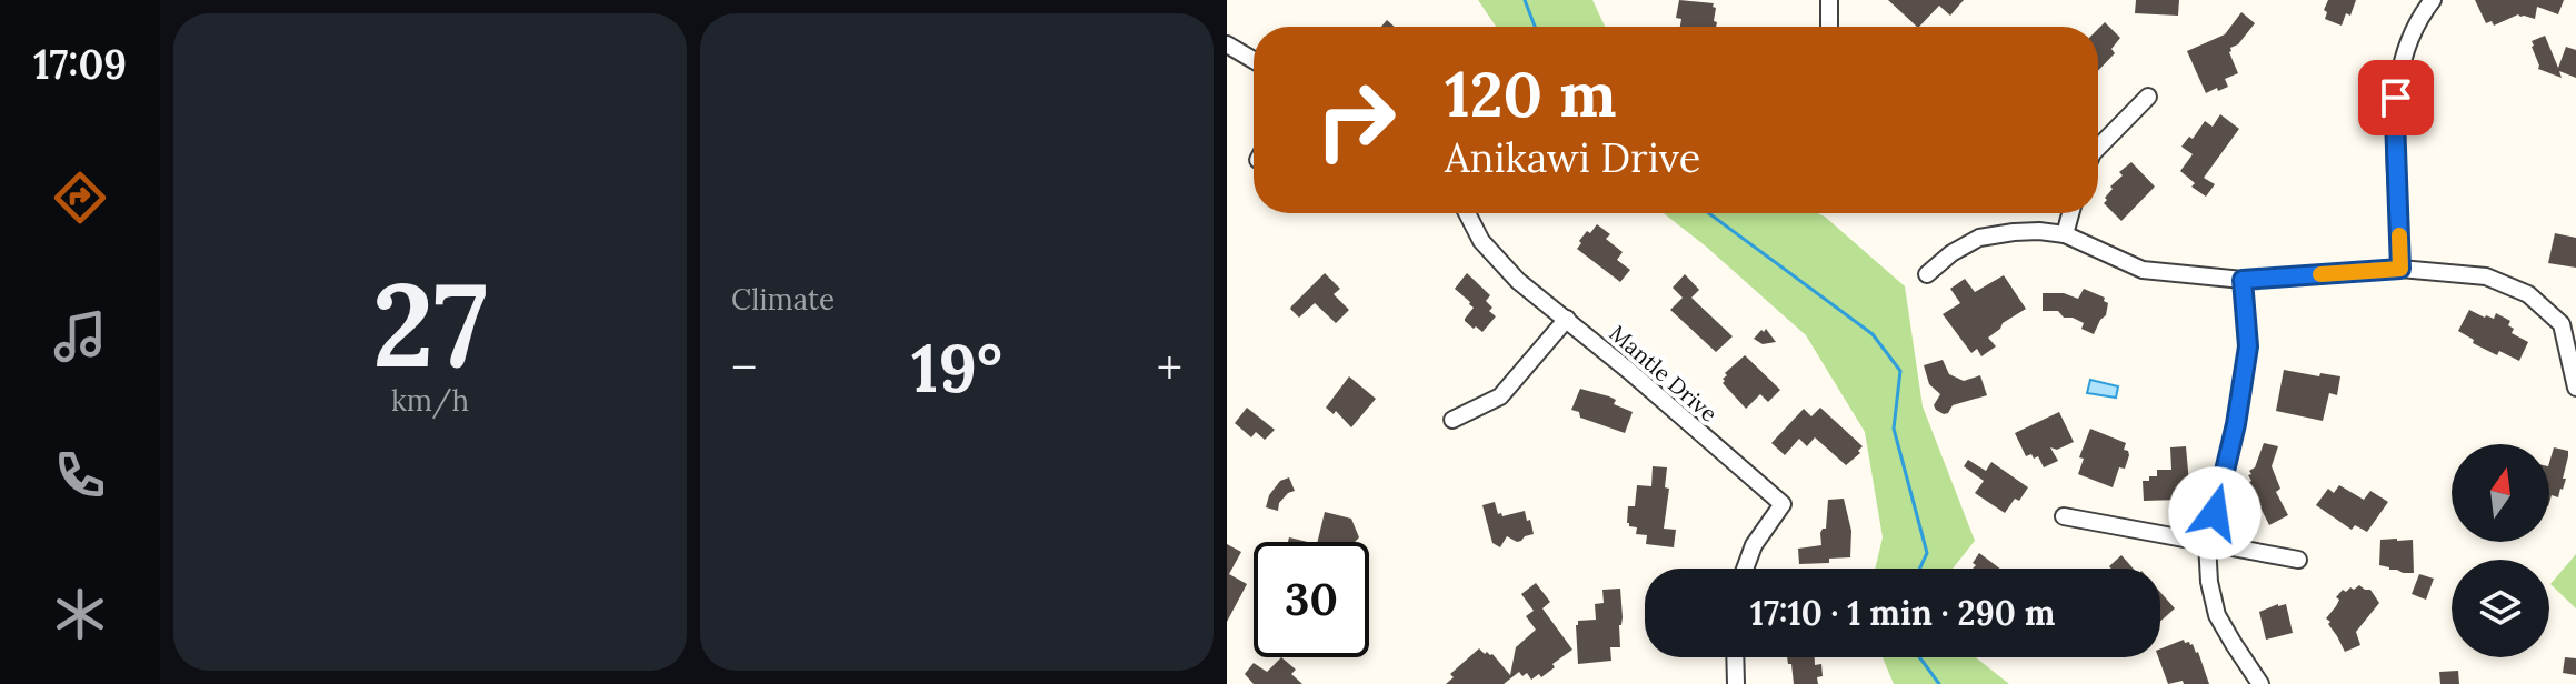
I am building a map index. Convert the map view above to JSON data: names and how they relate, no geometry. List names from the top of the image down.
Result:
{
  "streets": {
    "street": ["Mantle Drive"]
  },
  "north": "top",
  "page": {
    "tabs": "17:09",
    "tile": [
      ["27", "km/h"],
      "Climate"
    ],
    "turn": ["120 m", "Anikawi Drive"],
    "heat": ["−", "19°", "+"],
    "limit": "30",
    "trip": "17:10 · 1 min · 290 m"
  }
}
